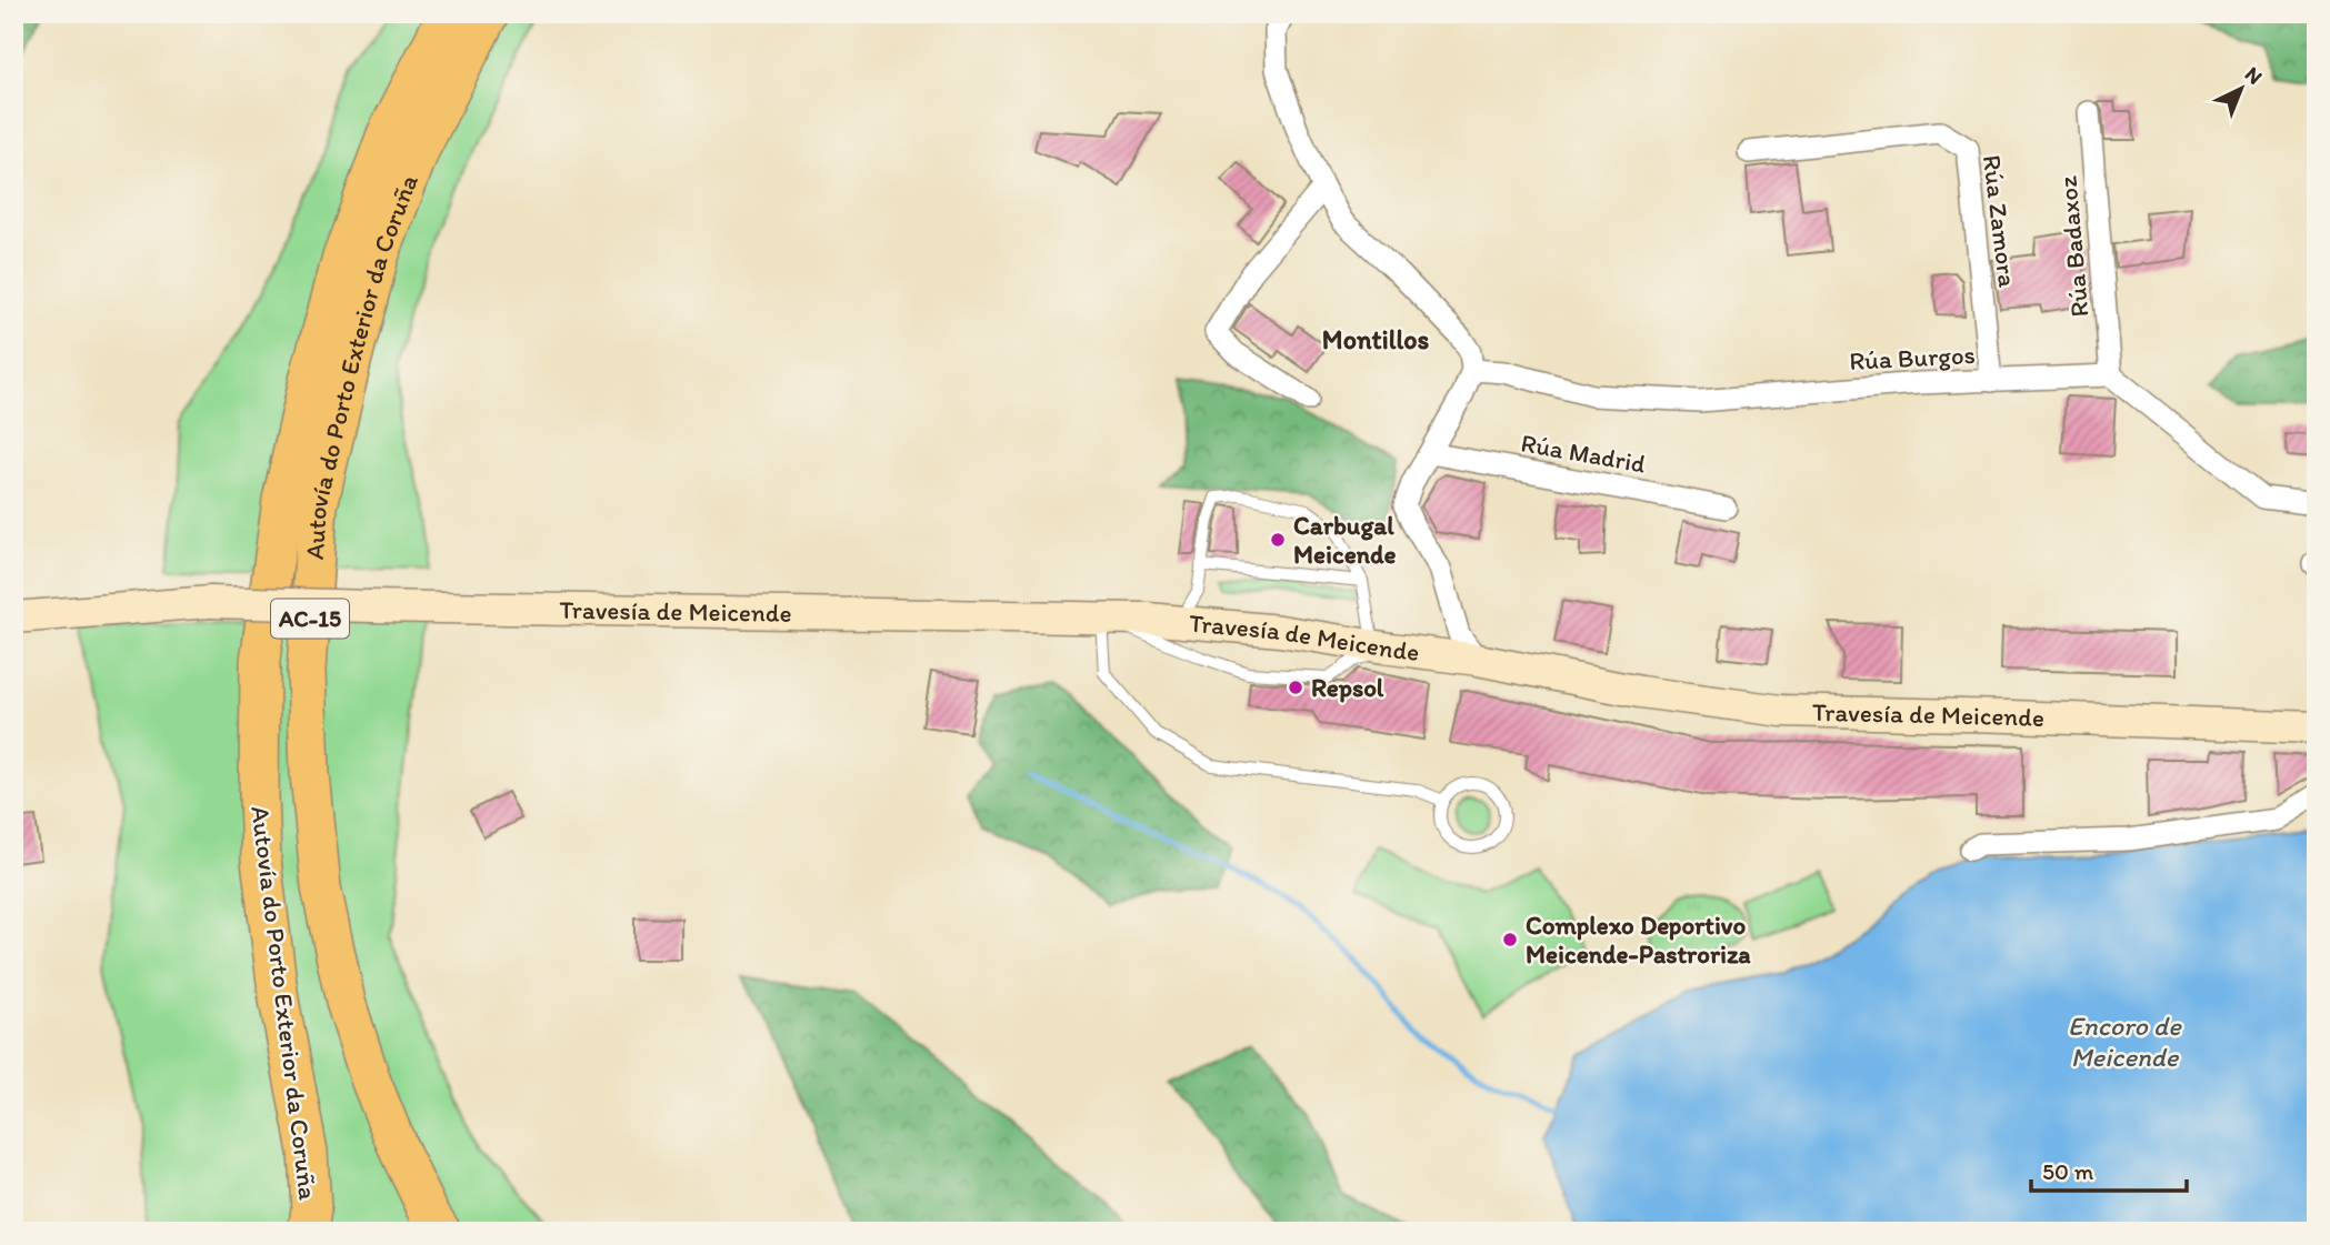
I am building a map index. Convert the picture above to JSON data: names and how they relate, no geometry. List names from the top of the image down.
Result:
{
  "streets": {
    "highway": ["Autovía do Porto Exterior da Coruña", "AC-15"],
    "main road": ["Travesía de Meicende"],
    "street": [
      "Rúa Zamora",
      "Rúa Badaxoz",
      "Rúa Burgos",
      "Rúa Madrid"
    ]
  },
  "crossings": [
    ["Rúa Zamora", "Rúa Burgos"],
    ["Rúa Badaxoz", "Rúa Burgos"]
  ],
  "districts": ["Montillos"],
  "water": ["Encoro de Meicende"],
  "places": ["Carbugal Meicende", "Repsol", "Complexo Deportivo Meicende-Pastroriza"],
  "scale_bar": "50 m",
  "north": "top right"
}
